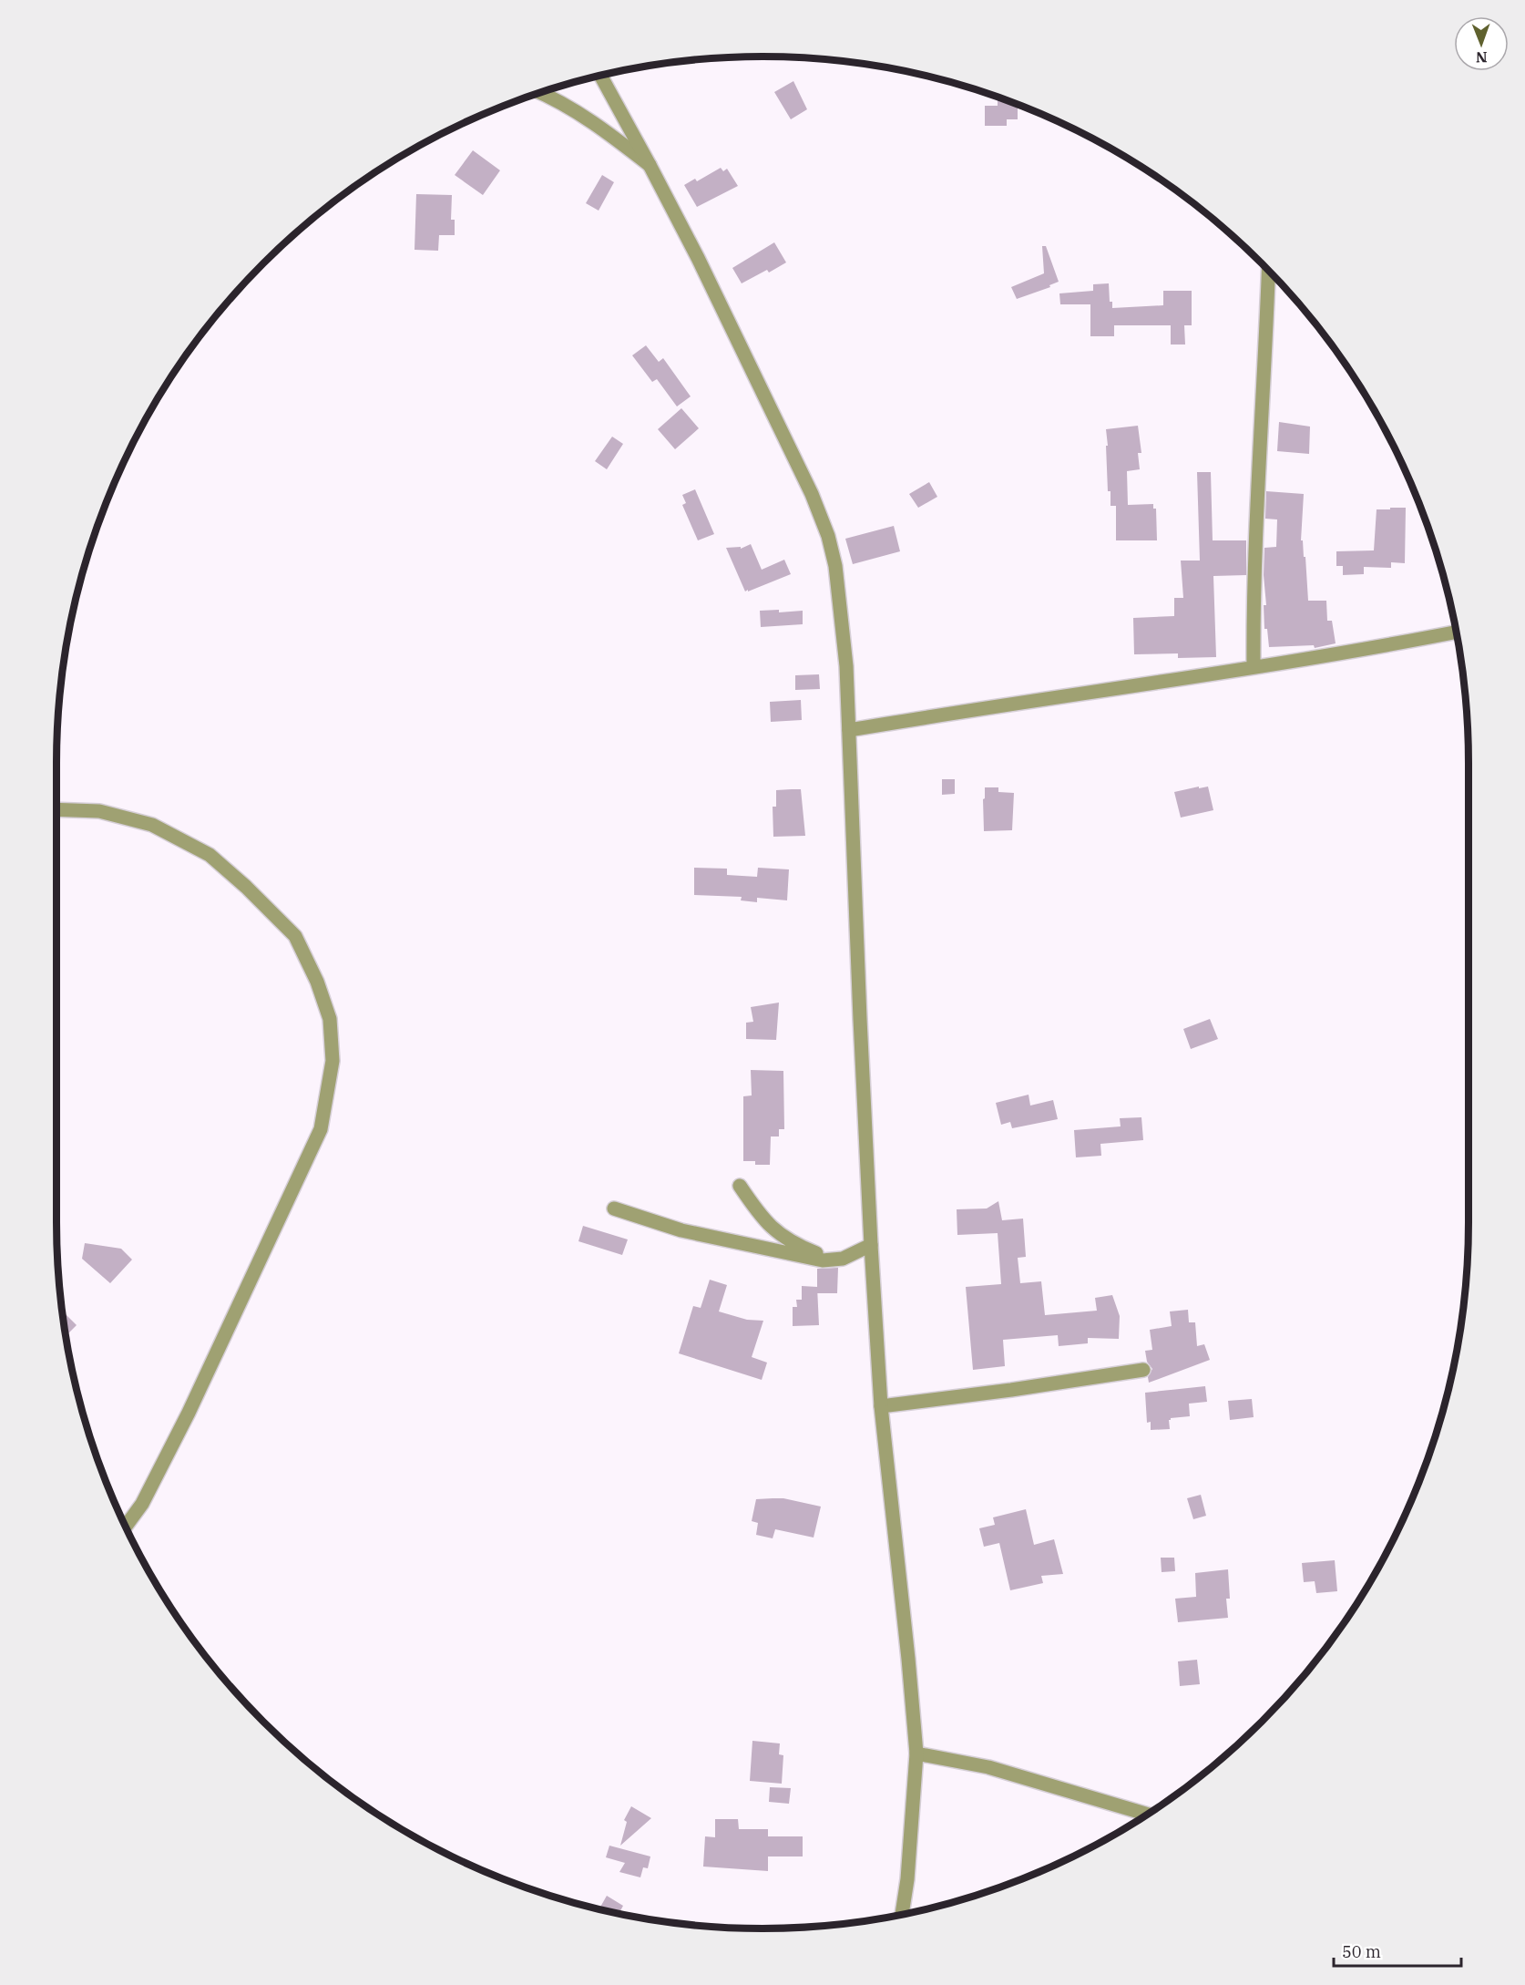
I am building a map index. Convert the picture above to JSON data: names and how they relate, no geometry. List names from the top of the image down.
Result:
{
  "scale_bar": "50 m",
  "north": "bottom"
}
